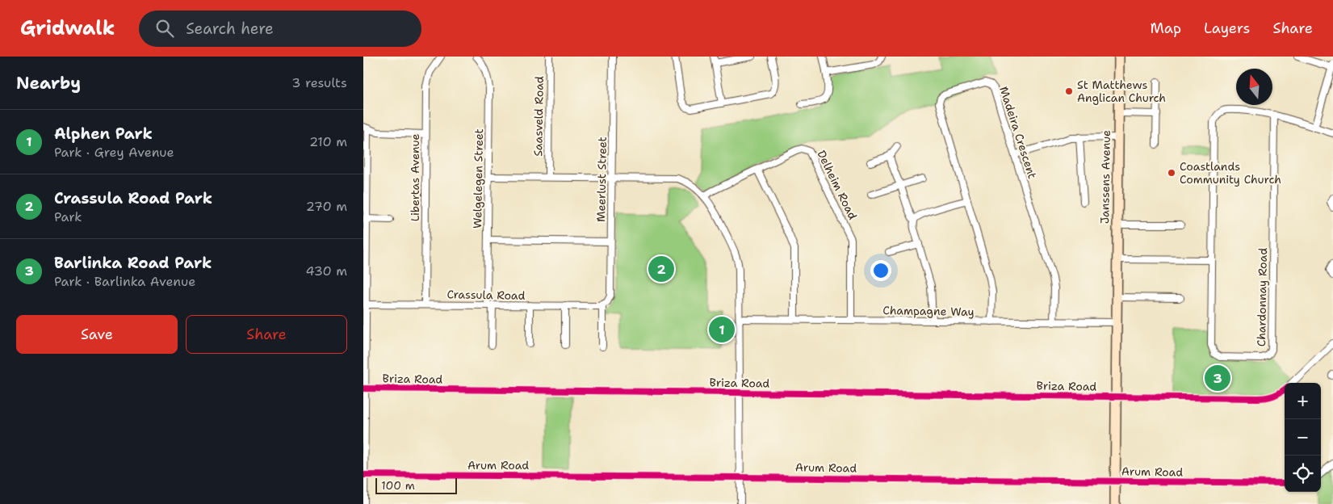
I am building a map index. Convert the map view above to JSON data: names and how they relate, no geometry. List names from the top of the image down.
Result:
{
  "streets": {
    "street": [
      "Saasveld Road",
      "Madeira Crescent",
      "Janssens Avenue",
      "Libertas Avenue",
      "Welgelegen Street",
      "Meerlust Street",
      "Delheim Road",
      "Crassula Road",
      "Chardonnay Road",
      "Champagne Way",
      "Briza Road",
      "Arum Road"
    ]
  },
  "crossings": [
    ["Madeira Crescent", "Champagne Way"],
    ["Janssens Avenue", "Champagne Way"],
    ["Janssens Avenue", "Briza Road"],
    ["Janssens Avenue", "Arum Road"],
    ["Libertas Avenue", "Crassula Road"],
    ["Welgelegen Street", "Crassula Road"],
    ["Meerlust Street", "Crassula Road"],
    ["Delheim Road", "Champagne Way"]
  ],
  "places": ["St Matthews Anglican Church", "Coastlands Community Church"],
  "scale_bar": "100 m",
  "north": "top",
  "page": {
    "header": "Gridwalk",
    "search": "Search here",
    "nav": ["Map", "Layers", "Share"],
    "heading": ["Nearby", "3 results"],
    "list": [
      {
        "mark": "1",
        "name": "Alphen Park",
        "note": "Park · Grey Avenue",
        "value": "210 m"
      },
      {
        "mark": "2",
        "name": "Crassula Road Park",
        "note": "Park",
        "value": "270 m"
      },
      {
        "mark": "3",
        "name": "Barlinka Road Park",
        "note": "Park · Barlinka Avenue",
        "value": "430 m"
      }
    ],
    "pins": ["2", "1", "3"],
    "buttons": ["Save", "Share"],
    "map_buttons": ["+", "−"],
    "scale": "100 m"
  }
}
